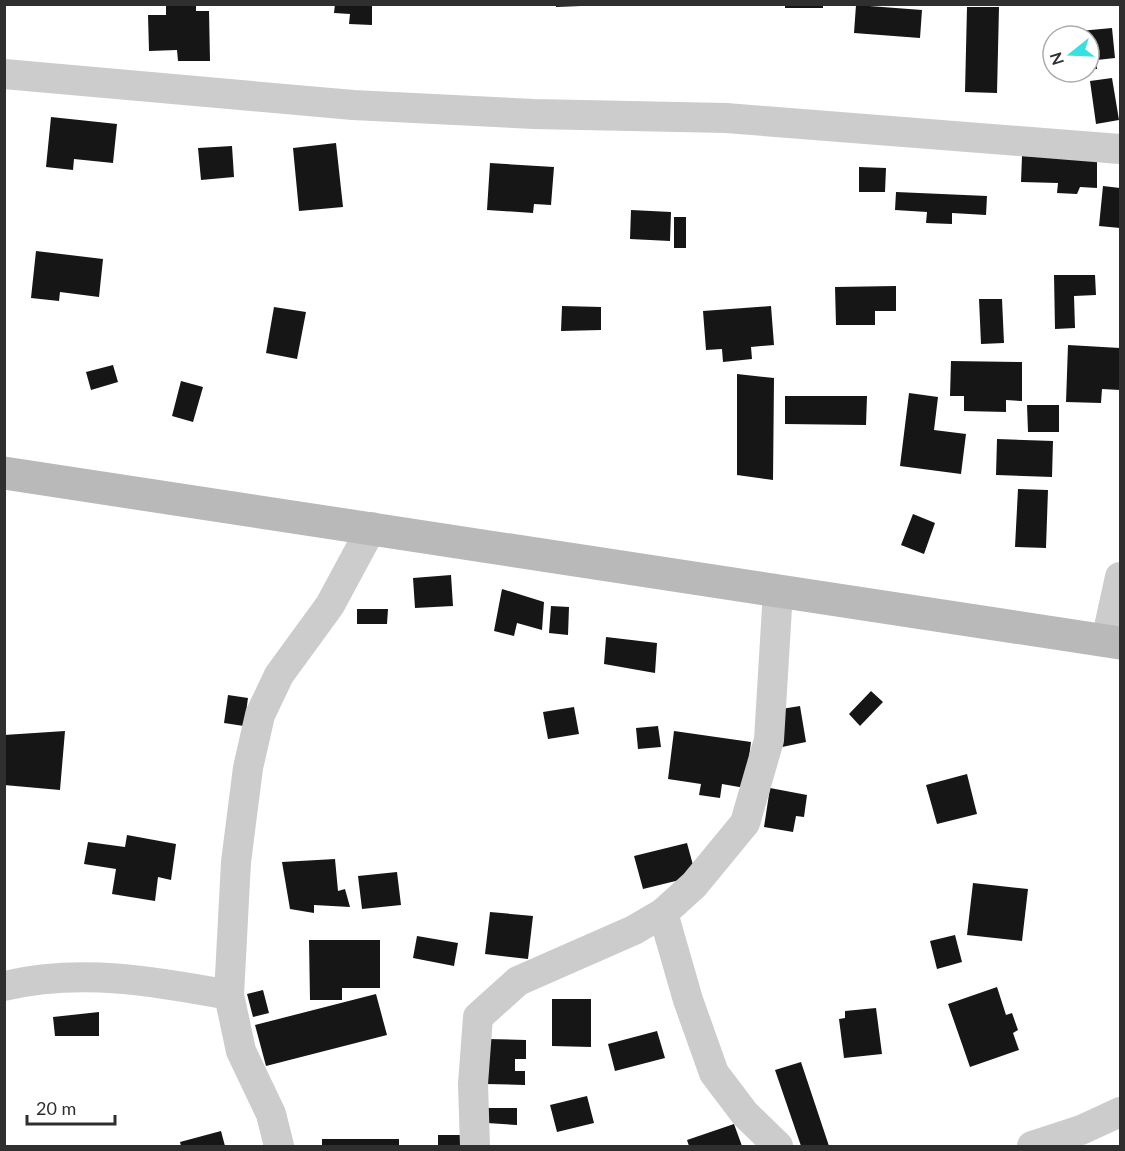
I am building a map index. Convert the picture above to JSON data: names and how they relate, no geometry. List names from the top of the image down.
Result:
{
  "scale_bar": "20 m",
  "north": "left"
}
